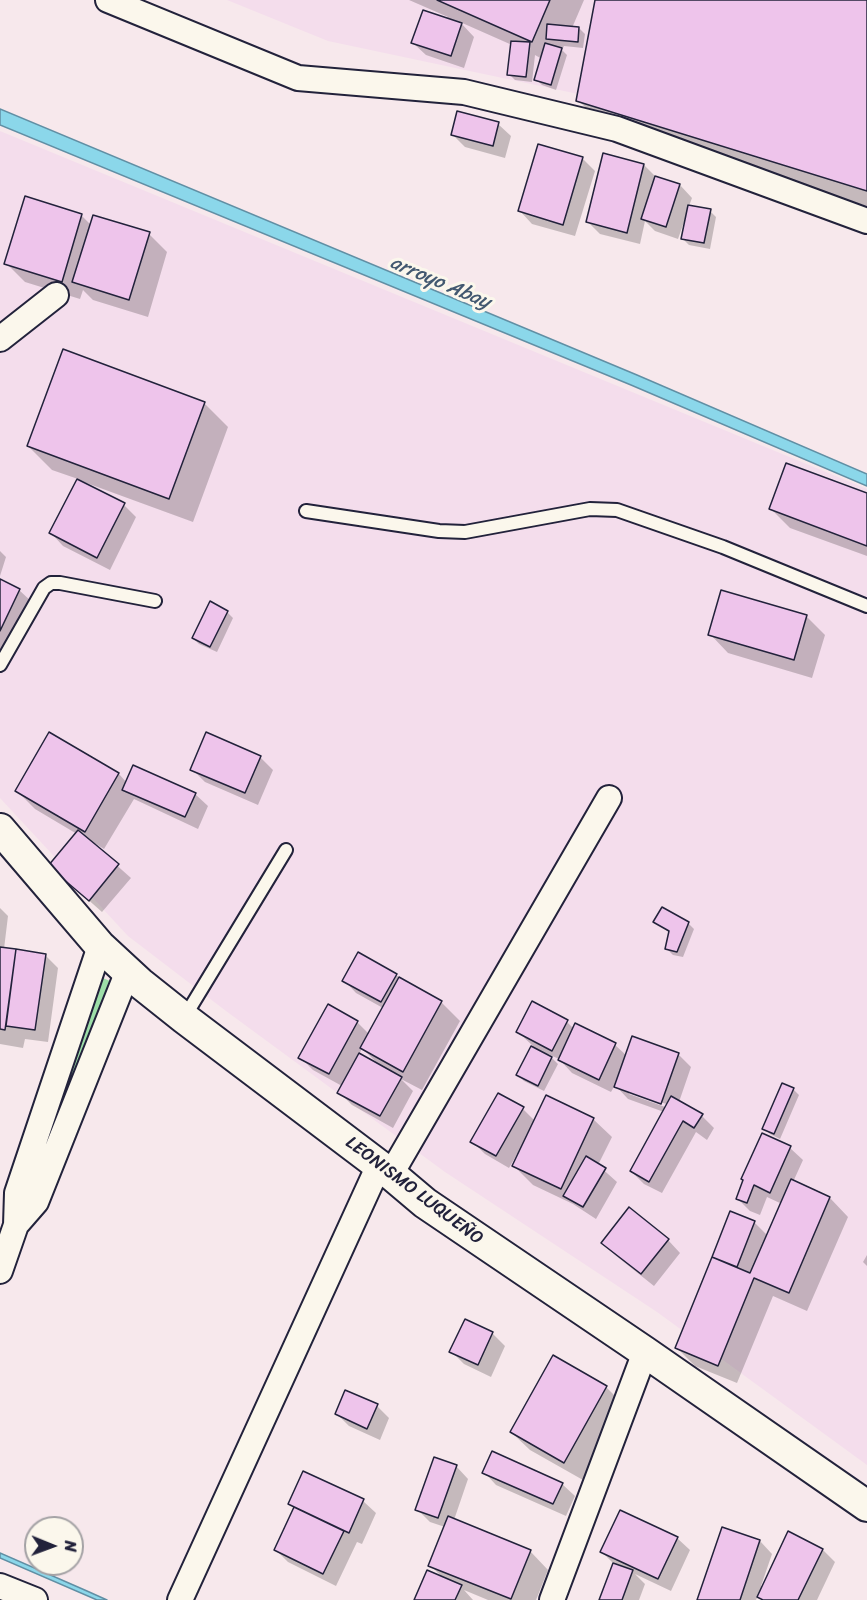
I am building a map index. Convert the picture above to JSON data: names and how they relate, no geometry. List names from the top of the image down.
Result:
{
  "streets": {
    "street": ["LEONISMO LUQUEÑO"]
  },
  "water": ["arroyo Abay"],
  "north": "right"
}
